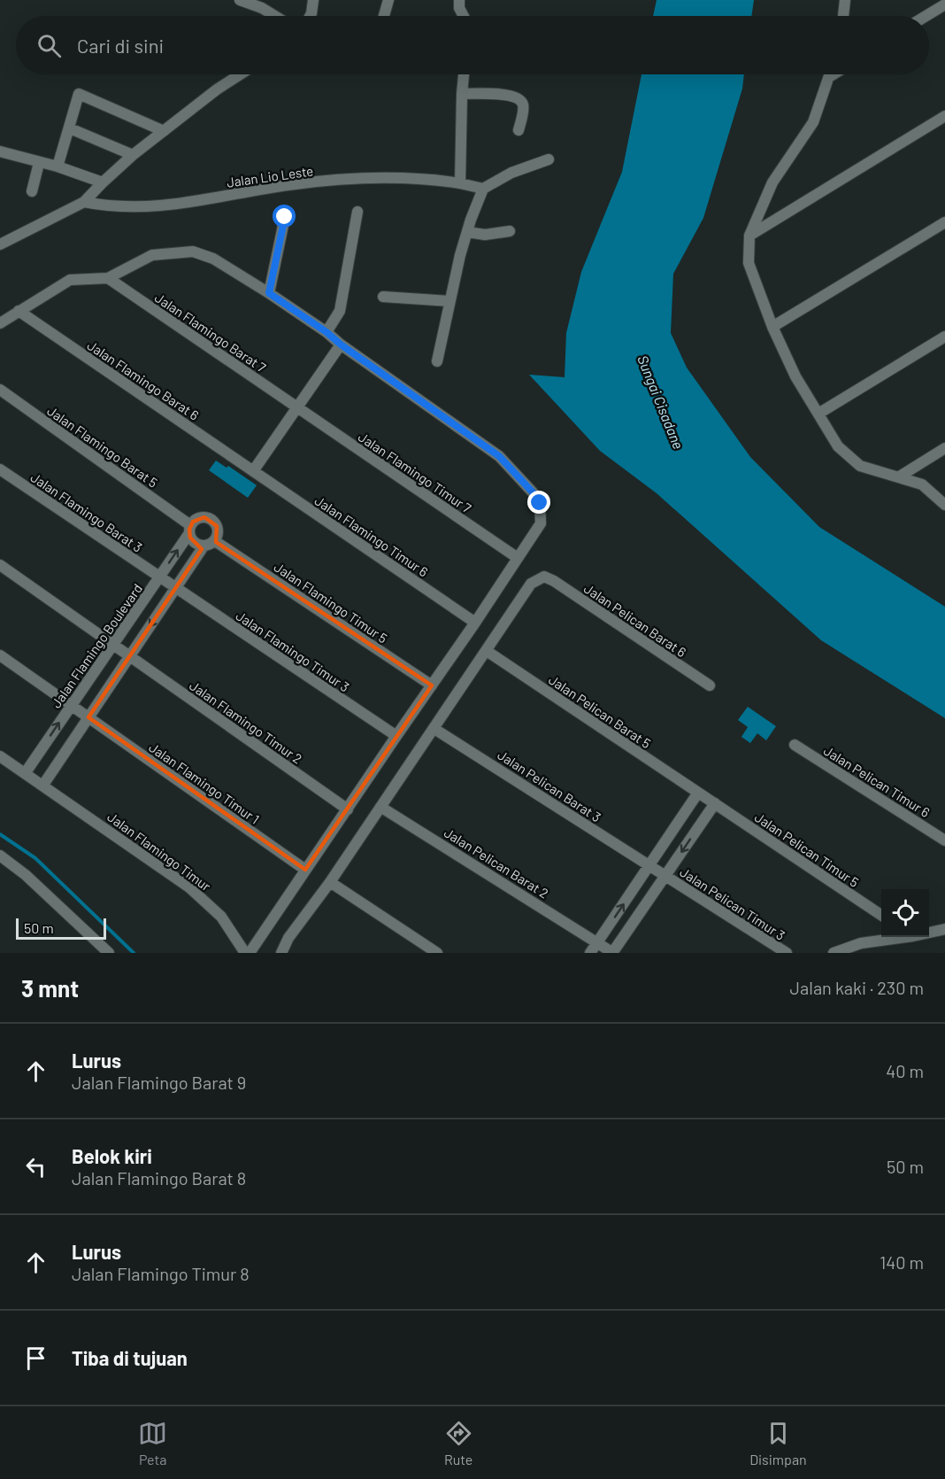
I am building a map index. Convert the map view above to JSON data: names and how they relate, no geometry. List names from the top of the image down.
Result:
{
  "streets": {
    "street": [
      "Jalan Lio Leste",
      "Jalan Flamingo Barat 7",
      "Jalan Flamingo Barat 6",
      "Jalan Flamingo Barat 5",
      "Jalan Flamingo Timur 7",
      "Jalan Flamingo Barat 3",
      "Jalan Flamingo Timur 6",
      "Jalan Flamingo Timur 5",
      "Jalan Pelican Barat 6",
      "Jalan Flamingo Boulevard",
      "Jalan Flamingo Timur 3",
      "Jalan Pelican Barat 5",
      "Jalan Flamingo Timur 2",
      "Jalan Pelican Timur 6",
      "Jalan Flamingo Timur 1",
      "Jalan Pelican Barat 3",
      "Jalan Pelican Timur 5",
      "Jalan Flamingo Timur",
      "Jalan Pelican Barat 2",
      "Jalan Pelican Timur 3"
    ]
  },
  "crossings": [
    ["Jalan Flamingo Barat 7", "Jalan Flamingo Timur 7"],
    ["Jalan Flamingo Barat 6", "Jalan Flamingo Timur 6"],
    ["Jalan Flamingo Barat 5", "Jalan Flamingo Timur 5"],
    ["Jalan Flamingo Barat 5", "Jalan Flamingo Boulevard"],
    ["Jalan Flamingo Barat 3", "Jalan Flamingo Boulevard"],
    ["Jalan Flamingo Barat 3", "Jalan Flamingo Timur 3"],
    ["Jalan Flamingo Timur 5", "Jalan Flamingo Boulevard"],
    ["Jalan Pelican Barat 6", "Jalan Pelican Barat 5"],
    ["Jalan Flamingo Boulevard", "Jalan Flamingo Timur 2"],
    ["Jalan Flamingo Boulevard", "Jalan Flamingo Timur 1"],
    ["Jalan Flamingo Boulevard", "Jalan Flamingo Timur"],
    ["Jalan Pelican Barat 5", "Jalan Pelican Timur 5"],
    ["Jalan Pelican Barat 3", "Jalan Pelican Timur 3"]
  ],
  "water": ["Sungai Cisadane"],
  "scale_bar": "50 m",
  "page": {
    "search": "Cari di sini",
    "scale": "50 m",
    "heading": ["3 mnt", "Jalan kaki · 230 m"],
    "list": [
      ["Lurus", "Jalan Flamingo Barat 9", "40 m"],
      ["Belok kiri", "Jalan Flamingo Barat 8", "50 m"],
      ["Lurus", "Jalan Flamingo Timur 8", "140 m"],
      "Tiba di tujuan"
    ],
    "nav": ["Peta", "Rute", "Disimpan"]
  }
}
